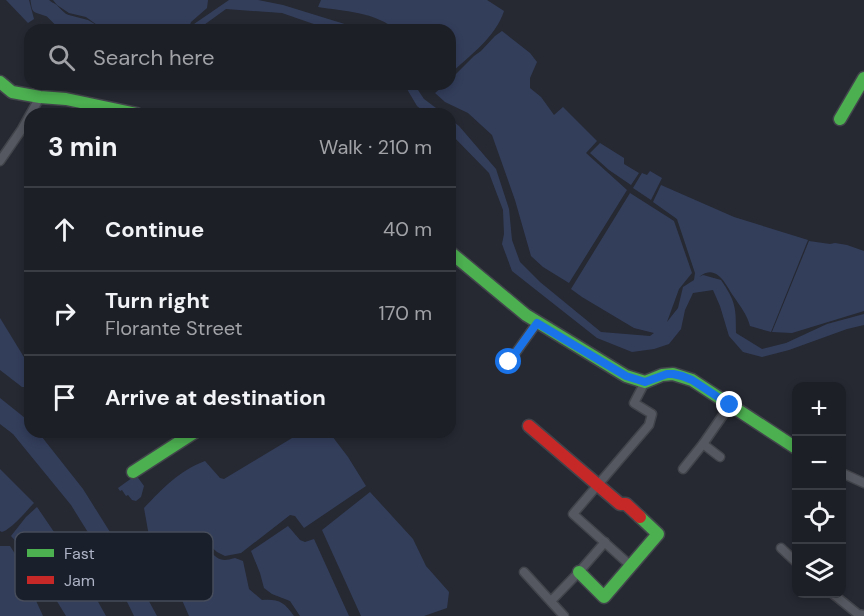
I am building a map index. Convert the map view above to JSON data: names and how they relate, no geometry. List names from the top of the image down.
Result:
{
  "legend": ["Fast", "Jam"],
  "page": {
    "search": "Search here",
    "heading": ["3 min", "Walk · 210 m"],
    "list": [
      ["Continue", "40 m"],
      ["Turn right", "Florante Street", "170 m"],
      "Arrive at destination"
    ],
    "map_buttons": ["+", "−"]
  }
}
